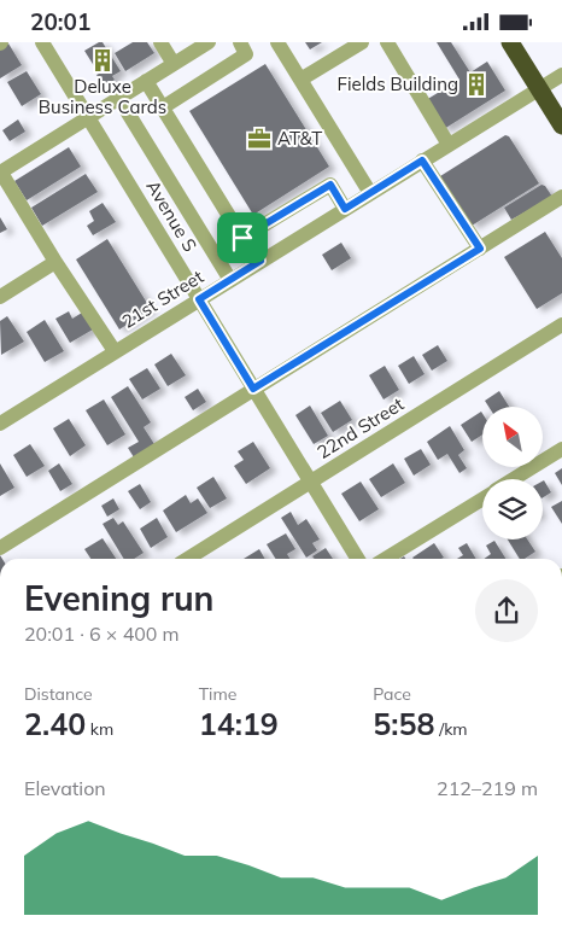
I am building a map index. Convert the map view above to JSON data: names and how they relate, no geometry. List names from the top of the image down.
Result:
{
  "streets": {
    "street": ["Avenue S", "21st Street", "22nd Street"]
  },
  "crossings": [
    ["Avenue S", "21st Street"],
    ["Avenue S", "22nd Street"]
  ],
  "places": {
    "building": ["Deluxe Business Cards", "Fields Building"],
    "office": ["AT&T"]
  },
  "north": "top left",
  "page": {
    "status": "20:01",
    "heading": ["Evening run", "20:01 · 6 × 400 m"],
    "stats": [
      ["Distance", "2.40 km"],
      ["Time", "14:19"],
      ["Pace", "5:58 /km"]
    ],
    "chart": ["Elevation", "212–219 m"]
  }
}
